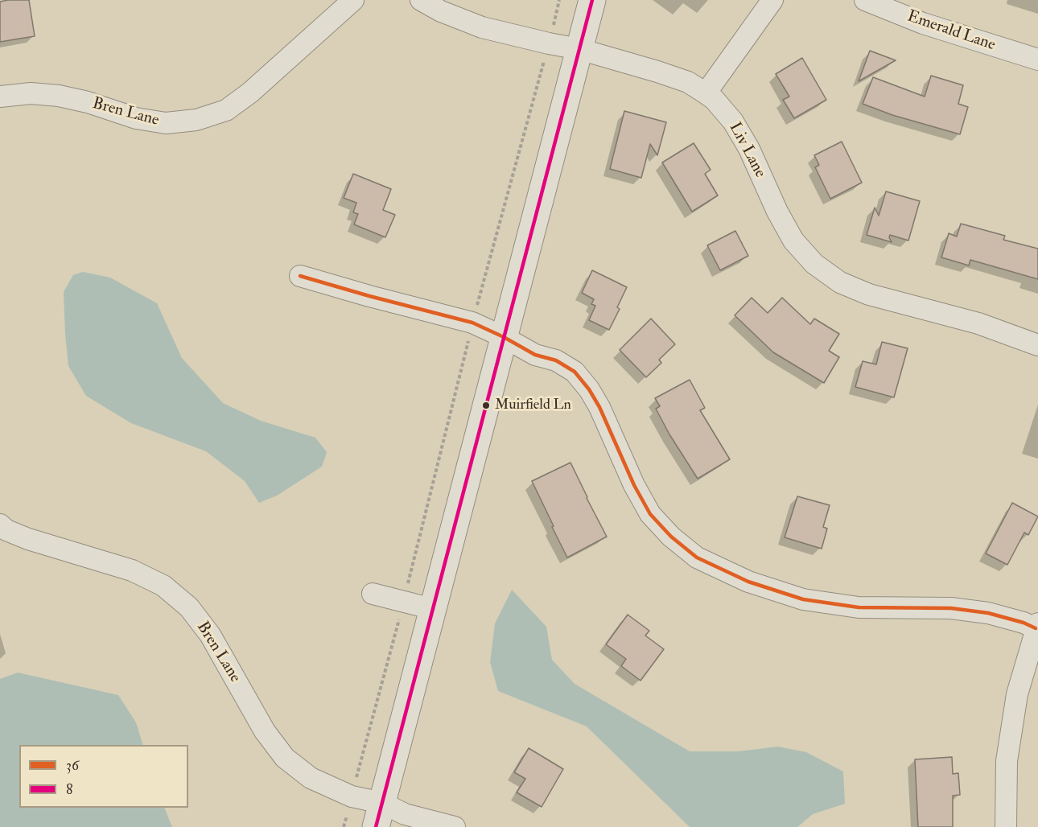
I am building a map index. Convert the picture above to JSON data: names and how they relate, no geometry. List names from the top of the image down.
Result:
{
  "streets": {
    "street": ["Emerald Lane", "Bren Lane", "Liv Lane"]
  },
  "places": ["Muirfield Ln"],
  "lines": ["transit line 8", "transit line 36"],
  "legend": ["36", "8"]
}
